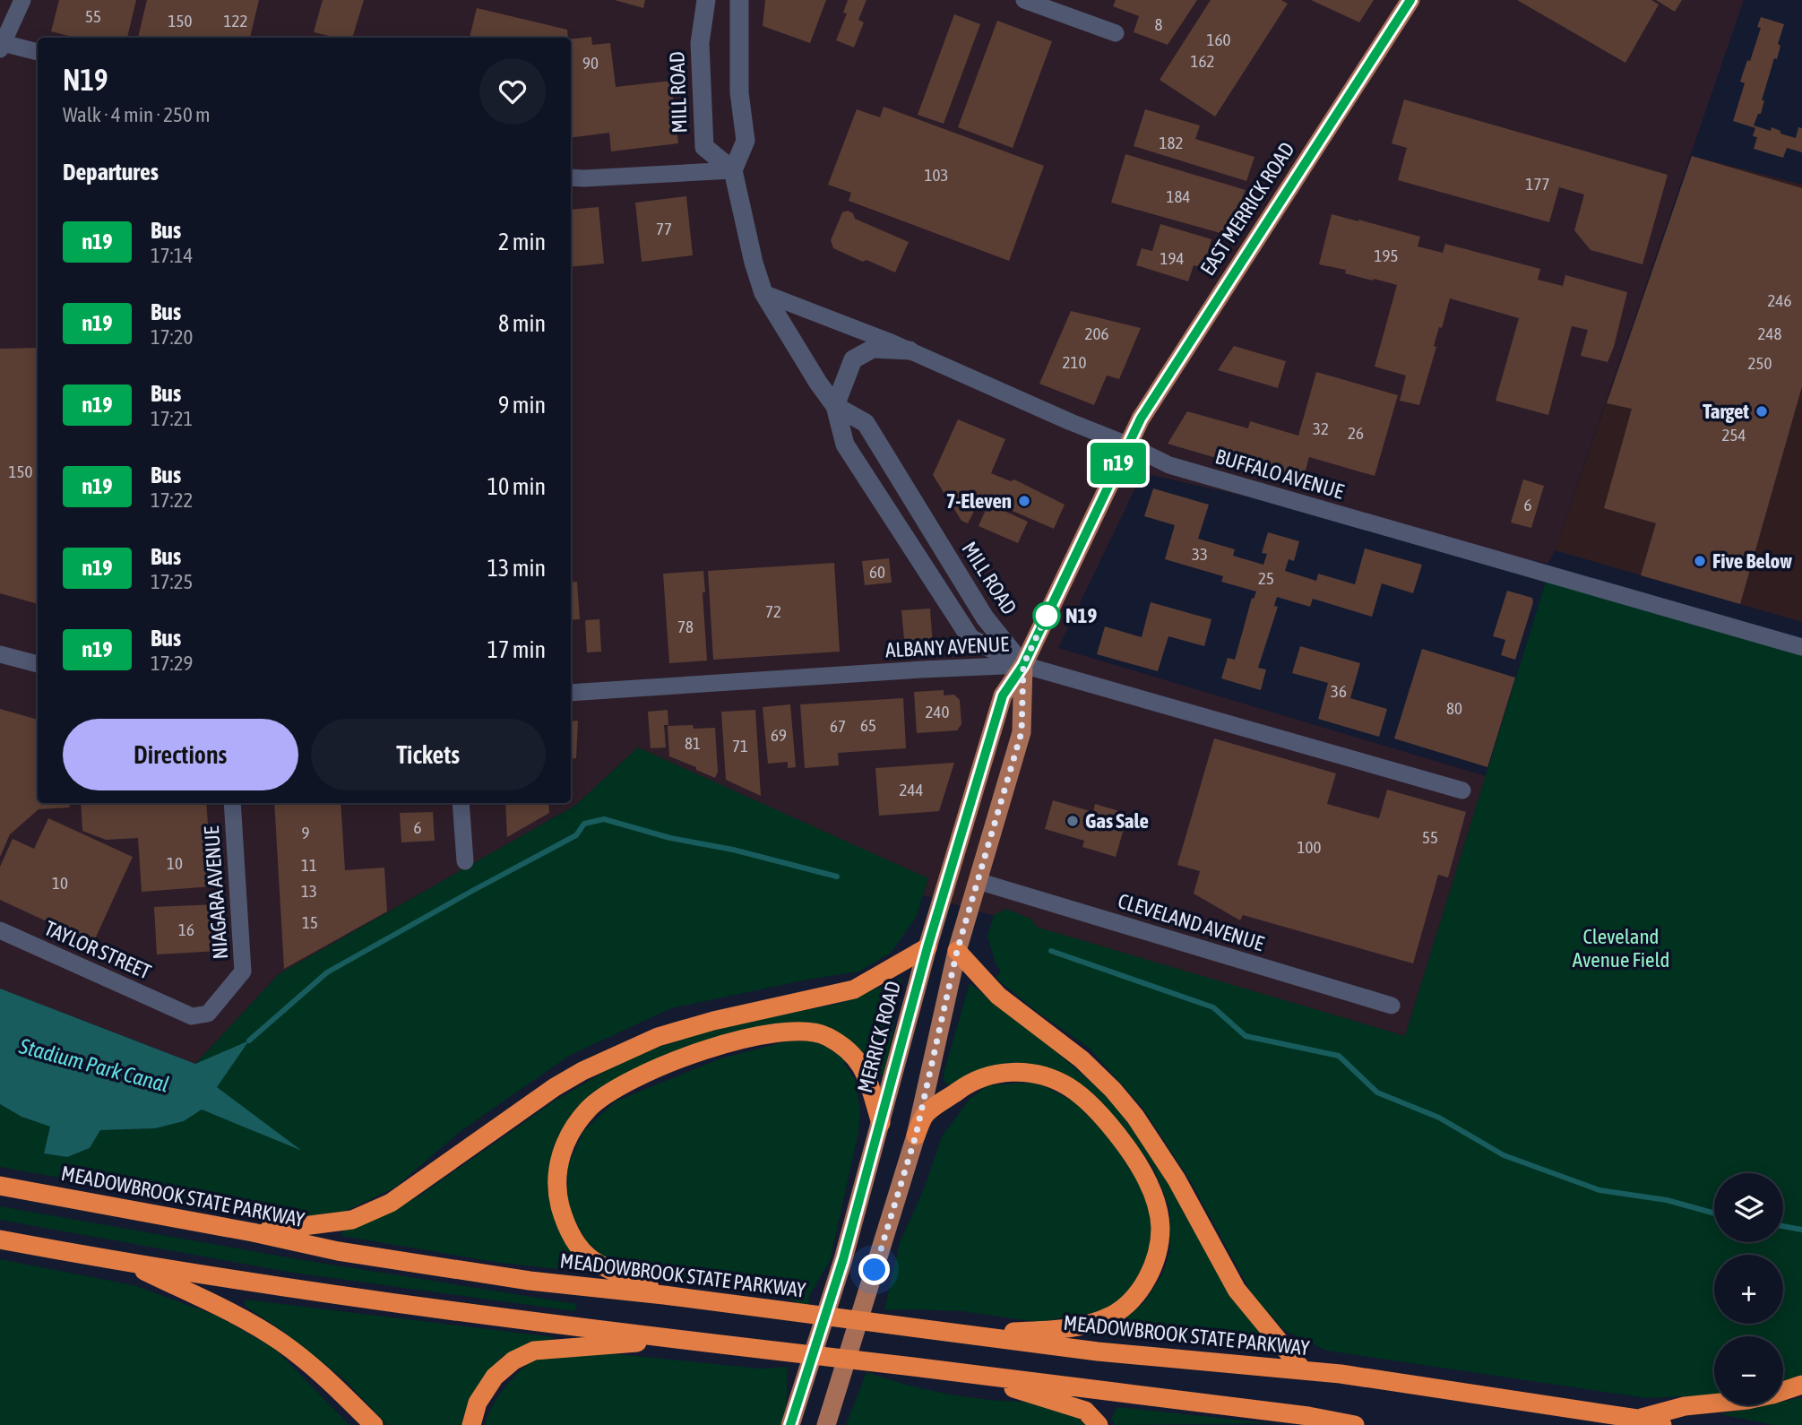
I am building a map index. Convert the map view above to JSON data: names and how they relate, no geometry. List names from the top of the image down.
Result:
{
  "streets": {
    "highway": ["MEADOWBROOK STATE PARKWAY"],
    "main road": ["MILL ROAD", "EAST MERRICK ROAD", "MERRICK ROAD"],
    "street": [
      "BUFFALO AVENUE",
      "ALBANY AVENUE",
      "NIAGARA AVENUE",
      "CLEVELAND AVENUE",
      "TAYLOR STREET"
    ]
  },
  "crossings": [
    ["MILL ROAD", "BUFFALO AVENUE"],
    ["MILL ROAD", "ALBANY AVENUE"],
    ["MILL ROAD", "MERRICK ROAD"],
    ["EAST MERRICK ROAD", "BUFFALO AVENUE"],
    ["EAST MERRICK ROAD", "MERRICK ROAD"],
    ["BUFFALO AVENUE", "MERRICK ROAD"],
    ["ALBANY AVENUE", "MERRICK ROAD"],
    ["NIAGARA AVENUE", "TAYLOR STREET"],
    ["CLEVELAND AVENUE", "MERRICK ROAD"]
  ],
  "water": ["Stadium Park Canal"],
  "parks": ["Cleveland Avenue Field"],
  "places": [
    "Target",
    "7-Eleven",
    "Five Below",
    "N19",
    "Gas Sale"
  ],
  "lines": ["bus line n19"],
  "house_numbers": [
    "55",
    "150",
    "122",
    "8",
    "160",
    "162",
    "90",
    "182",
    "103",
    "177",
    "184",
    "77",
    "195",
    "194",
    "246",
    "206",
    "248",
    "210",
    "250",
    "32",
    "26",
    "254",
    "150",
    "6",
    "33",
    "60",
    "25",
    "72",
    "78",
    "36",
    "80",
    "240",
    "65",
    "67",
    "69",
    "81",
    "71",
    "244",
    "6",
    "9",
    "55",
    "100",
    "10",
    "11",
    "10",
    "13",
    "15",
    "16"
  ],
  "page": {
    "on_map": "n19",
    "heading": [
      ["N19", "Walk · 4 min · 250 m"],
      "Departures"
    ],
    "list": [
      {
        "mark": "n19",
        "name": "Bus",
        "note": "17:14",
        "value": "2 min"
      },
      {
        "mark": "n19",
        "name": "Bus",
        "note": "17:20",
        "value": "8 min"
      },
      {
        "mark": "n19",
        "name": "Bus",
        "note": "17:21",
        "value": "9 min"
      },
      {
        "mark": "n19",
        "name": "Bus",
        "note": "17:22",
        "value": "10 min"
      },
      {
        "mark": "n19",
        "name": "Bus",
        "note": "17:25",
        "value": "13 min"
      },
      {
        "mark": "n19",
        "name": "Bus",
        "note": "17:29",
        "value": "17 min"
      }
    ],
    "buttons": ["Directions", "Tickets"],
    "map_buttons": ["+", "−"]
  }
}
